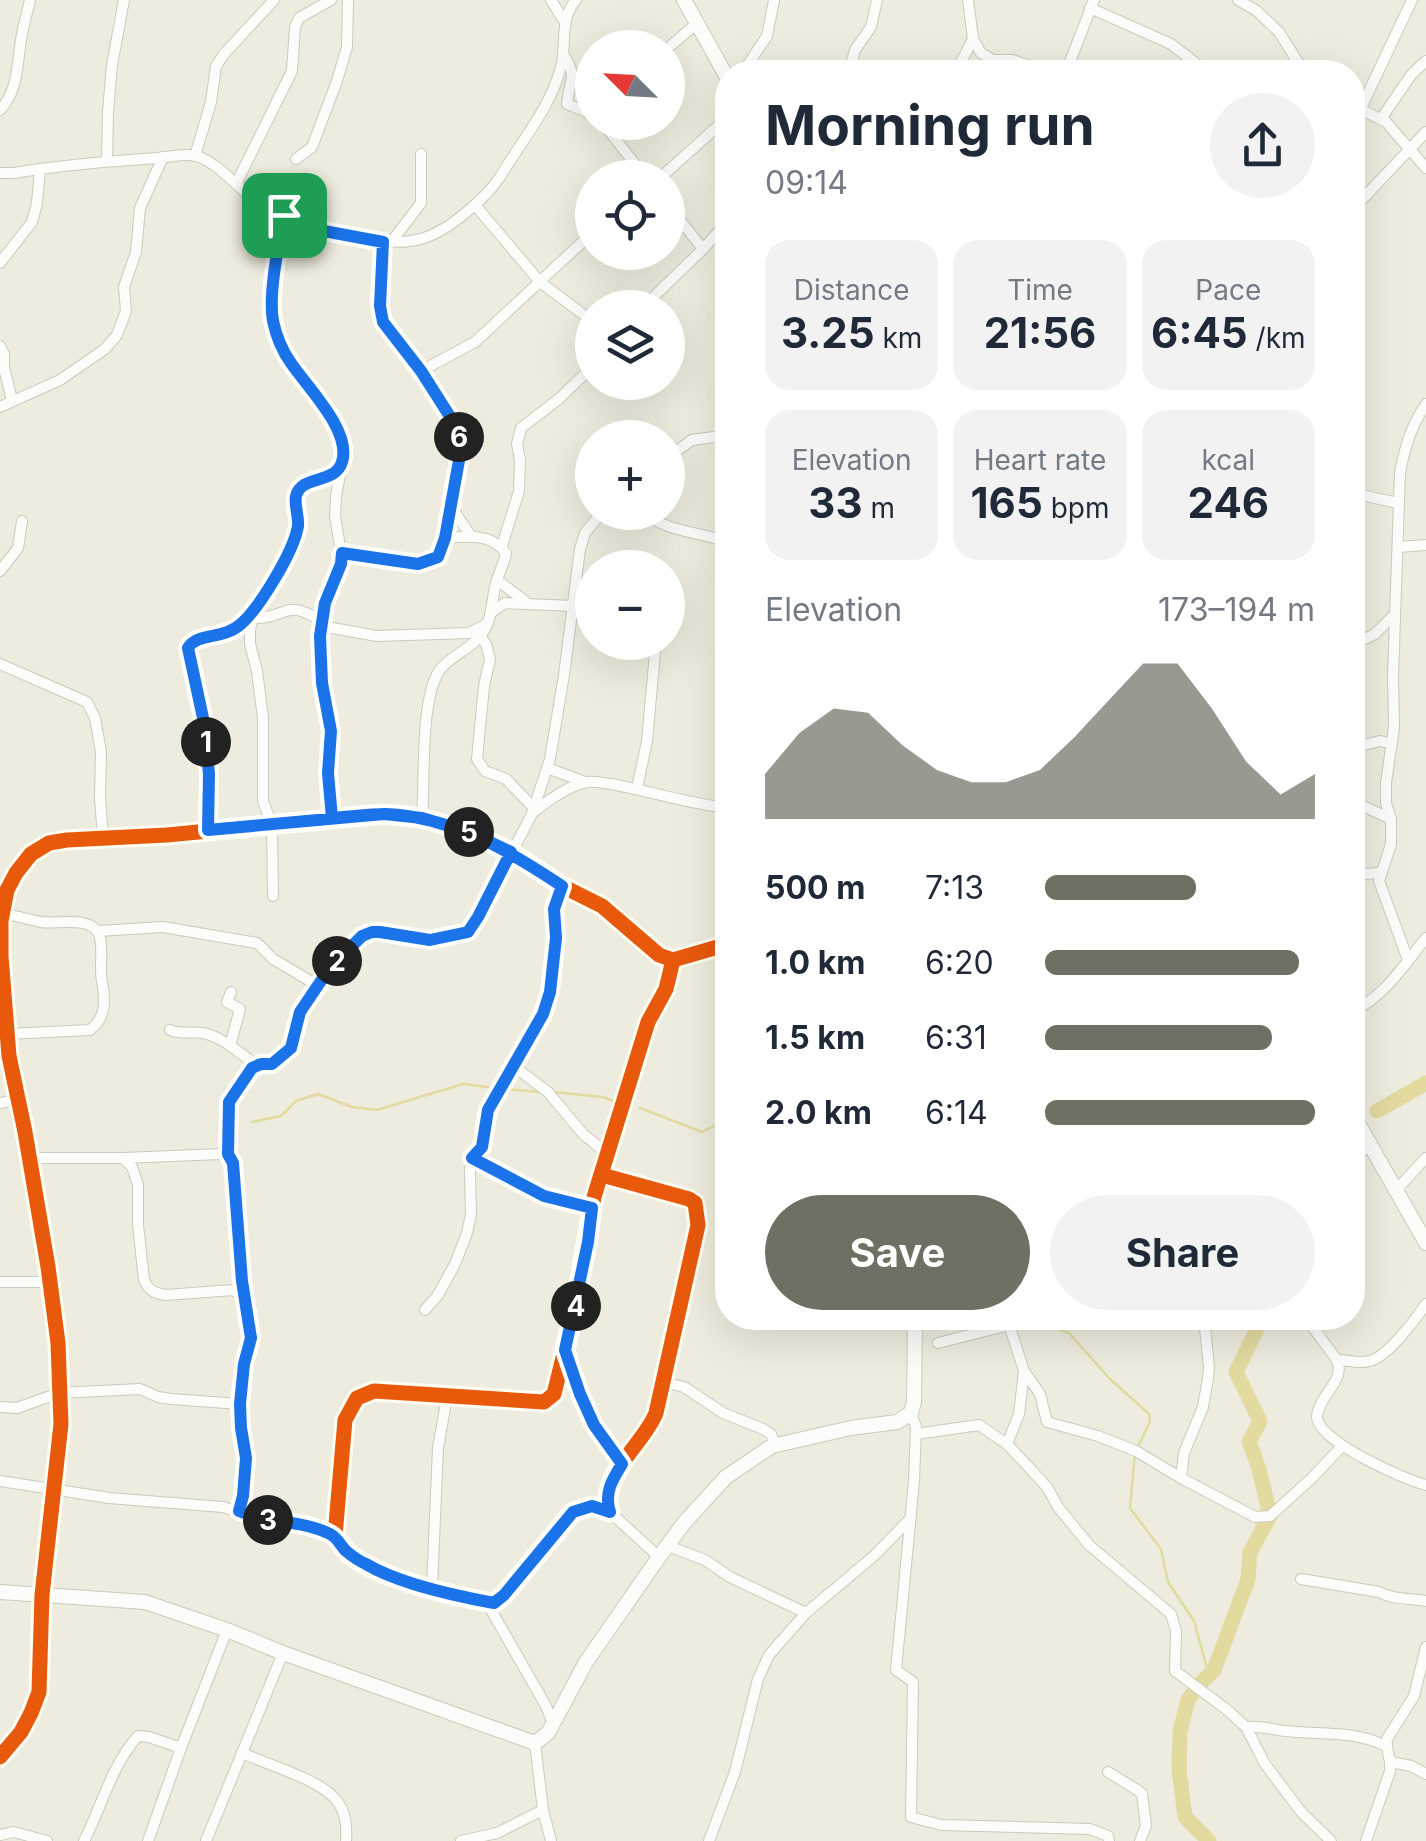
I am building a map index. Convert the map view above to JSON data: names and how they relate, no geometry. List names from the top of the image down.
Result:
{
  "north": "top left",
  "page": {
    "map_buttons": ["+", "−"],
    "heading": ["Morning run", "09:14"],
    "stats": [
      ["Distance", "3.25 km"],
      ["Time", "21:56"],
      ["Pace", "6:45 /km"],
      ["Elevation", "33 m"],
      ["Heart rate", "165 bpm"],
      ["kcal", "246"]
    ],
    "pins": [
      "6",
      "1",
      "5",
      "2",
      "4",
      "3"
    ],
    "chart": ["Elevation", "173–194 m"],
    "list": [
      {
        "name": "500 m",
        "note": "7:13"
      },
      {
        "name": "1.0 km",
        "note": "6:20"
      },
      {
        "name": "1.5 km",
        "note": "6:31"
      },
      {
        "name": "2.0 km",
        "note": "6:14"
      }
    ],
    "buttons": ["Save", "Share"]
  }
}
